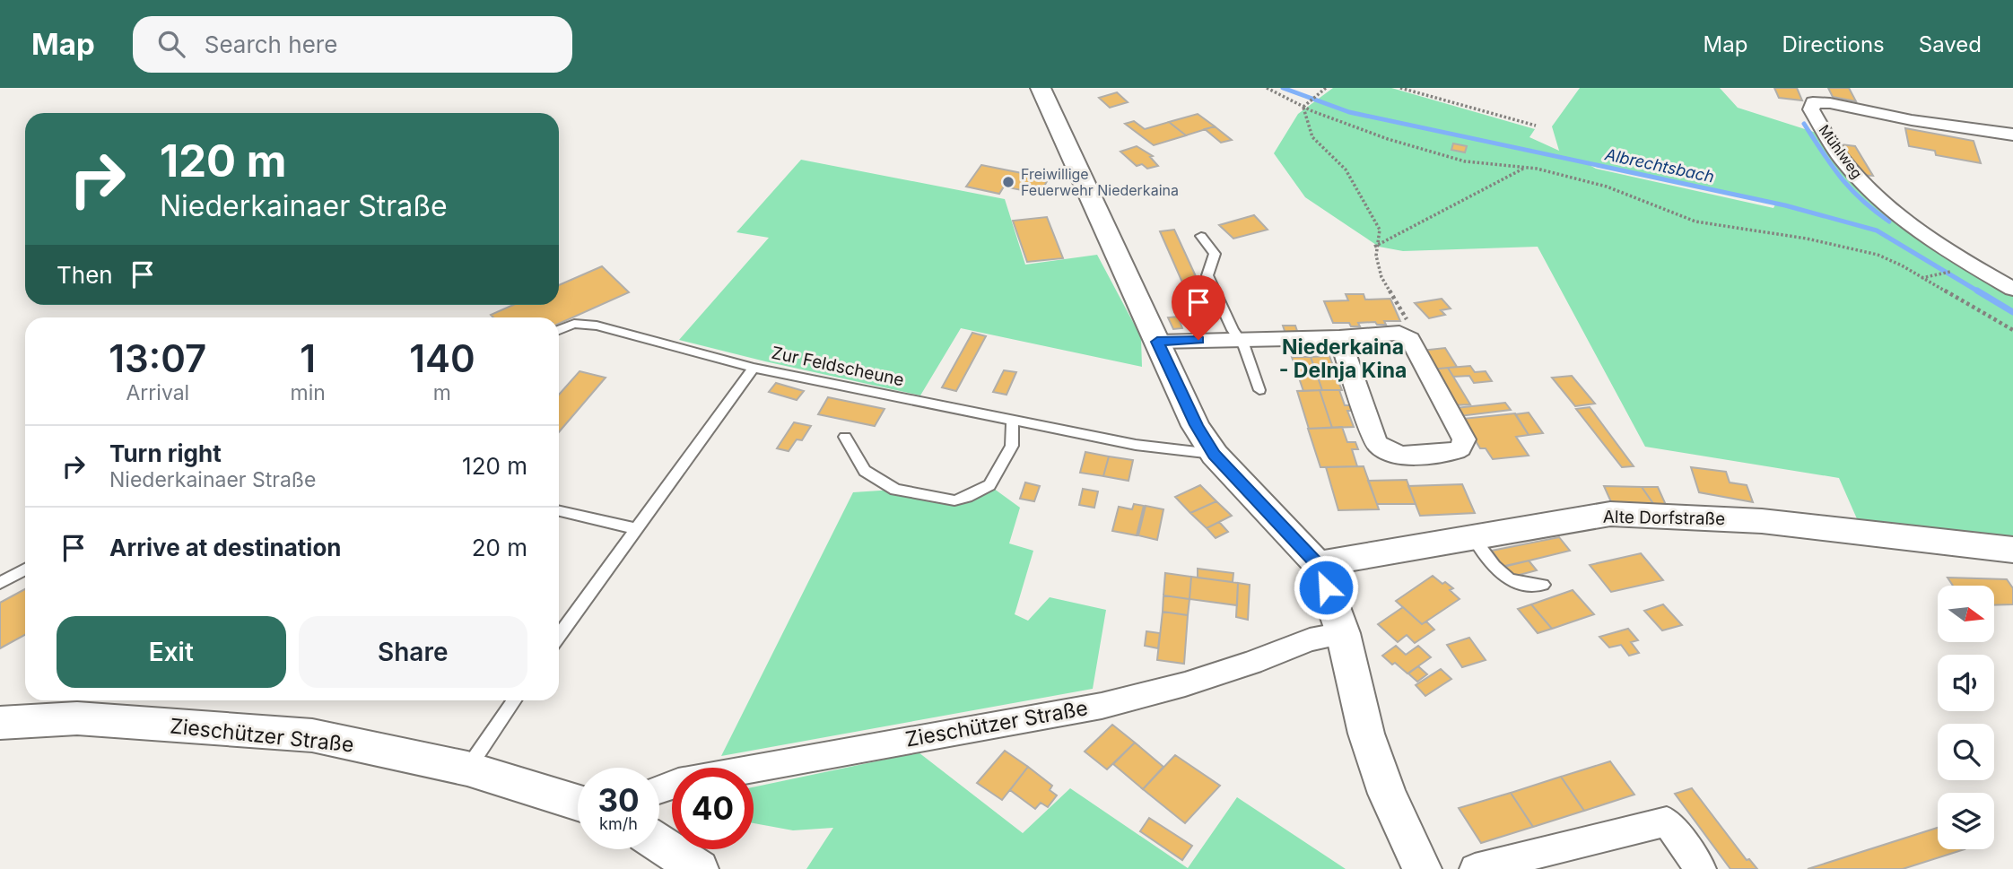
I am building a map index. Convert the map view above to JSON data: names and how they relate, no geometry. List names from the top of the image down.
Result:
{
  "streets": {
    "street": ["Mühlweg", "Alte Dorfstraße", "Zieschützer Straße"],
    "lane": ["Zur Feldscheune"]
  },
  "districts": ["Niederkaina - Delnja Kina"],
  "water": ["Albrechtsbach"],
  "places": ["Freiwillige Feuerwehr Niederkaina"],
  "north": "right",
  "page": {
    "header": "Map",
    "search": "Search here",
    "nav": ["Map", "Directions", "Saved"],
    "turn": ["120 m", "Niederkainaer Straße"],
    "then": "Then",
    "eta": [
      "13:07",
      "Arrival",
      "1",
      "min",
      "140",
      "m"
    ],
    "list": [
      {
        "name": "Turn right",
        "note": "Niederkainaer Straße",
        "value": "120 m"
      },
      {
        "name": "Arrive at destination",
        "value": "20 m"
      }
    ],
    "buttons": ["Exit", "Share"],
    "speed": "30 km/h",
    "limit": "40"
  }
}
